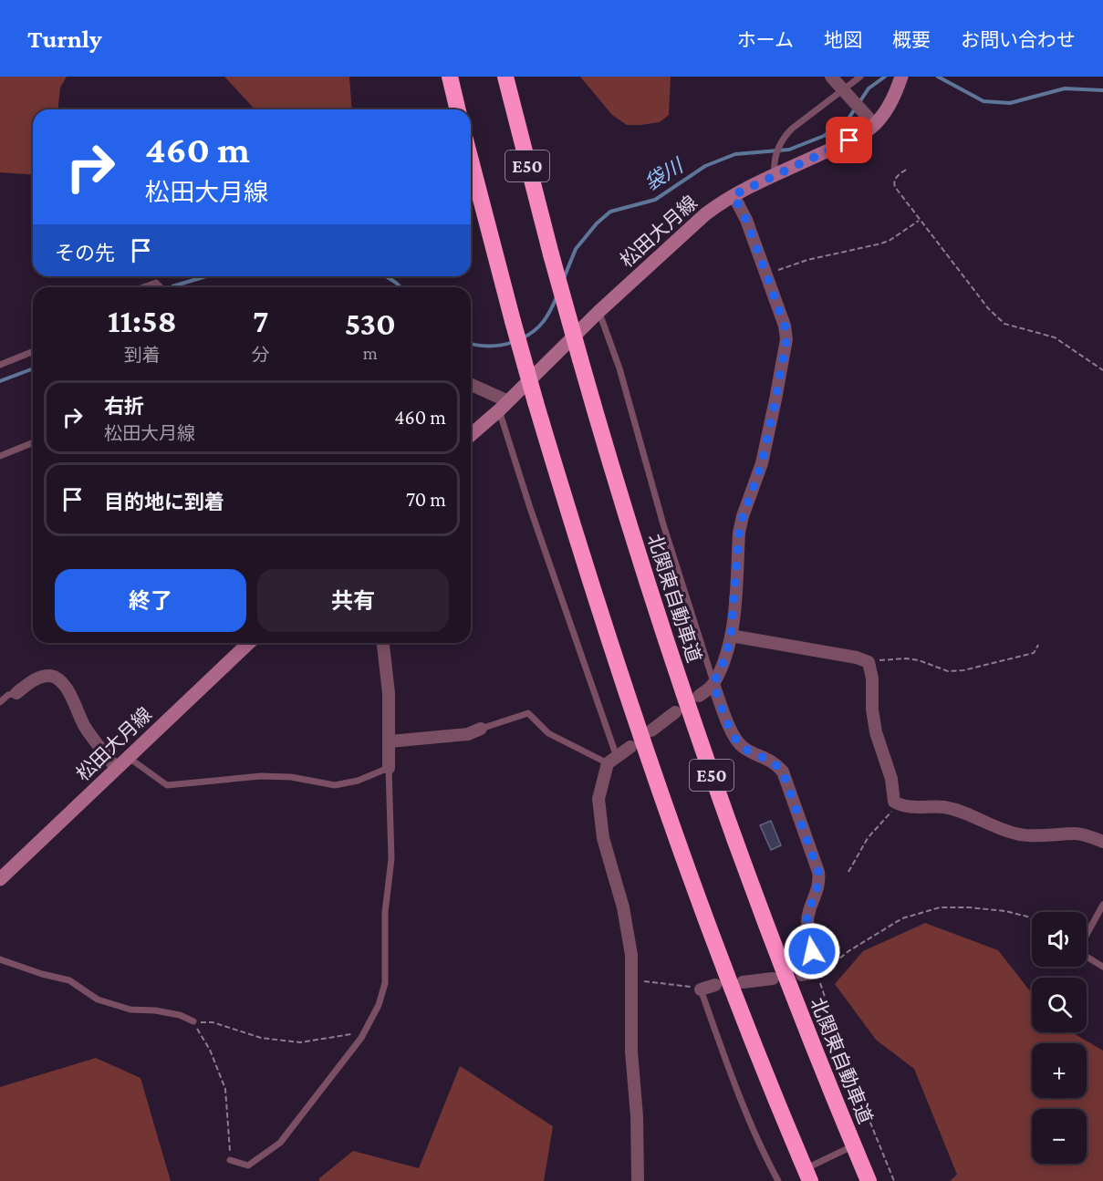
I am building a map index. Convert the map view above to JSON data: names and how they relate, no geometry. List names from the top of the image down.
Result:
{
  "streets": {
    "highway": ["E50", "北関東自動車道"],
    "main road": ["松田大月線"]
  },
  "water": ["袋川"],
  "page": {
    "header": "Turnly",
    "nav": [
      "ホーム",
      "地図",
      "概要",
      "お問い合わせ"
    ],
    "turn": ["460 m", "松田大月線"],
    "then": "その先",
    "eta": [
      "11:58",
      "到着",
      "7",
      "分",
      "530",
      "m"
    ],
    "list": [
      {
        "name": "右折",
        "note": "松田大月線",
        "value": "460 m"
      },
      {
        "name": "目的地に到着",
        "value": "70 m"
      }
    ],
    "buttons": ["終了", "共有"],
    "map_buttons": ["+", "−"]
  }
}
